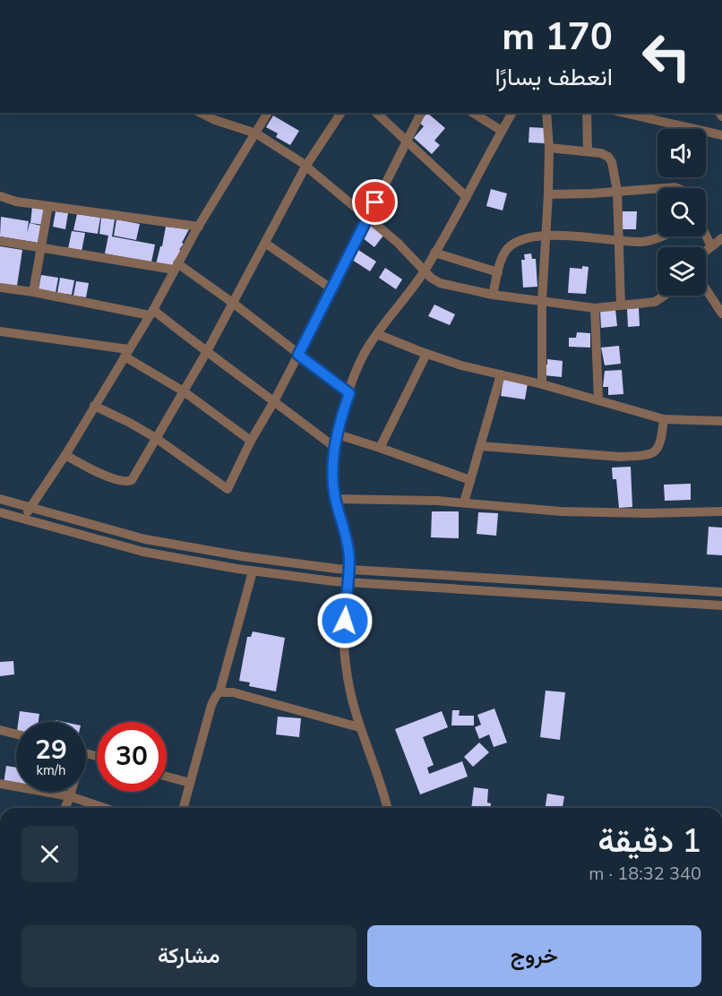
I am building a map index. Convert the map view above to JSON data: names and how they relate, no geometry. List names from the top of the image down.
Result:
{
  "page": {
    "turn": ["170 m", "انعطف يسارًا"],
    "speed": "29 km/h",
    "limit": "30",
    "heading": ["1 دقيقة", "340 m · 18:32"],
    "buttons": ["خروج", "مشاركة"]
  }
}
